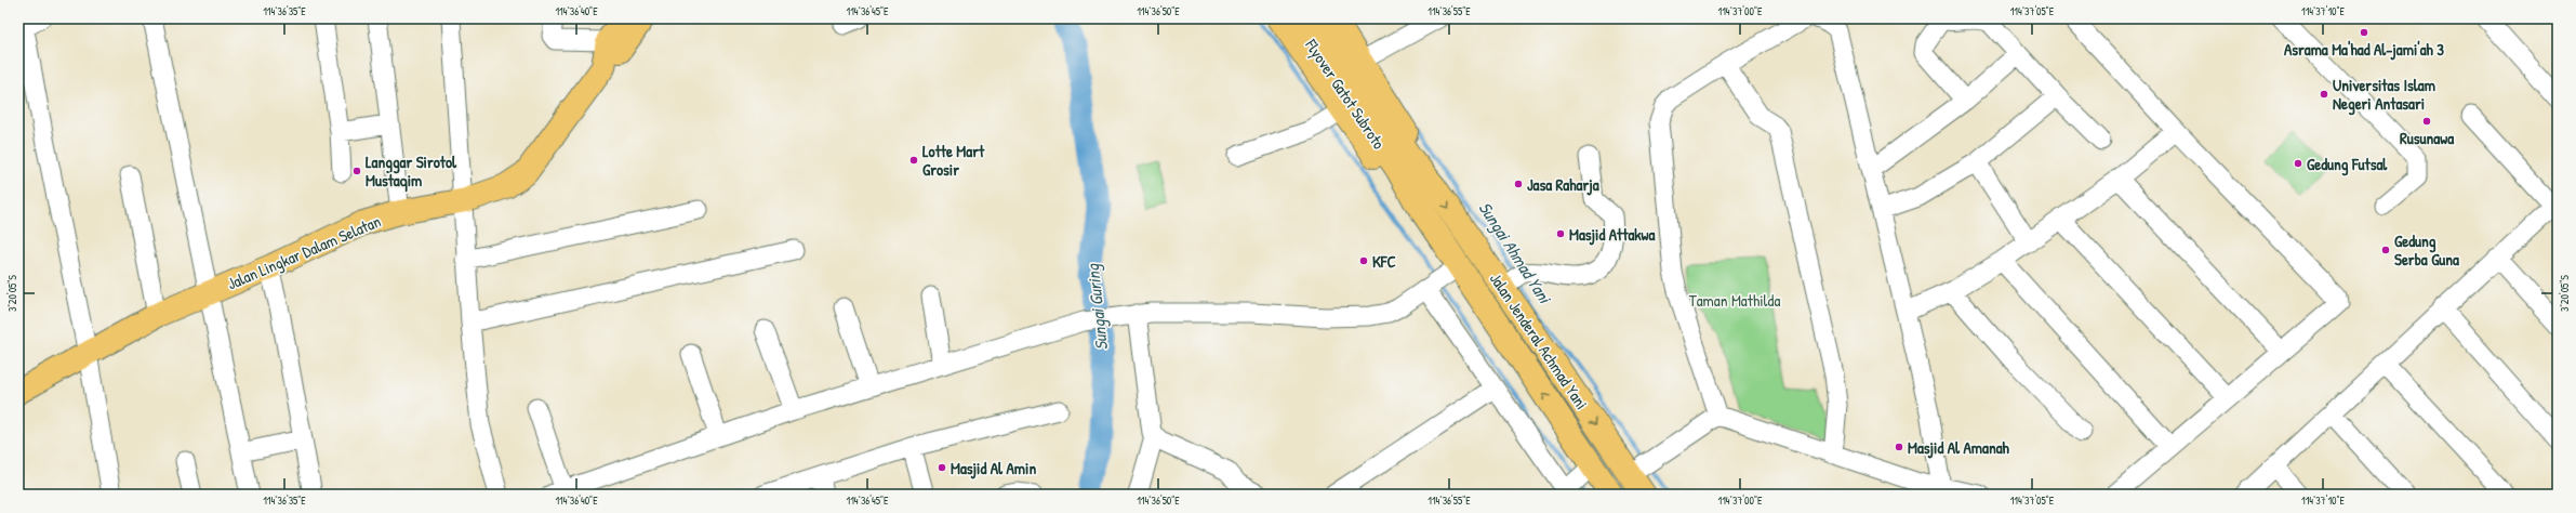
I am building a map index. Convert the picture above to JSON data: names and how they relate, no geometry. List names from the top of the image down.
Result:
{
  "streets": {
    "main road": ["Flyover Gatot Subroto", "Jalan Lingkar Dalam Selatan", "Jalan Jenderal Achmad Yani"]
  },
  "crossings": [
    ["Flyover Gatot Subroto", "Jalan Jenderal Achmad Yani"]
  ],
  "water": ["Sungai Ahmad Yani", "Sungai Guring"],
  "parks": ["Taman Mathilda"],
  "places": [
    "Asrama Ma'had Al-jami'ah 3",
    "Universitas Islam Negeri Antasari",
    "Rusunawa",
    "Lotte Mart Grosir",
    "Gedung Futsal",
    "Langgar Sirotol Mustaqim",
    "Jasa Raharja",
    "Masjid Attakwa",
    "Gedung Serba Guna",
    "KFC",
    "Masjid Al Amanah",
    "Masjid Al Amin"
  ],
  "coordinates": [
    "114°36'35\"E",
    "114°36'40\"E",
    "114°36'45\"E",
    "114°36'50\"E",
    "114°36'55\"E",
    "114°37'00\"E",
    "114°37'05\"E",
    "114°37'10\"E",
    "3°20'05\"S"
  ]
}
